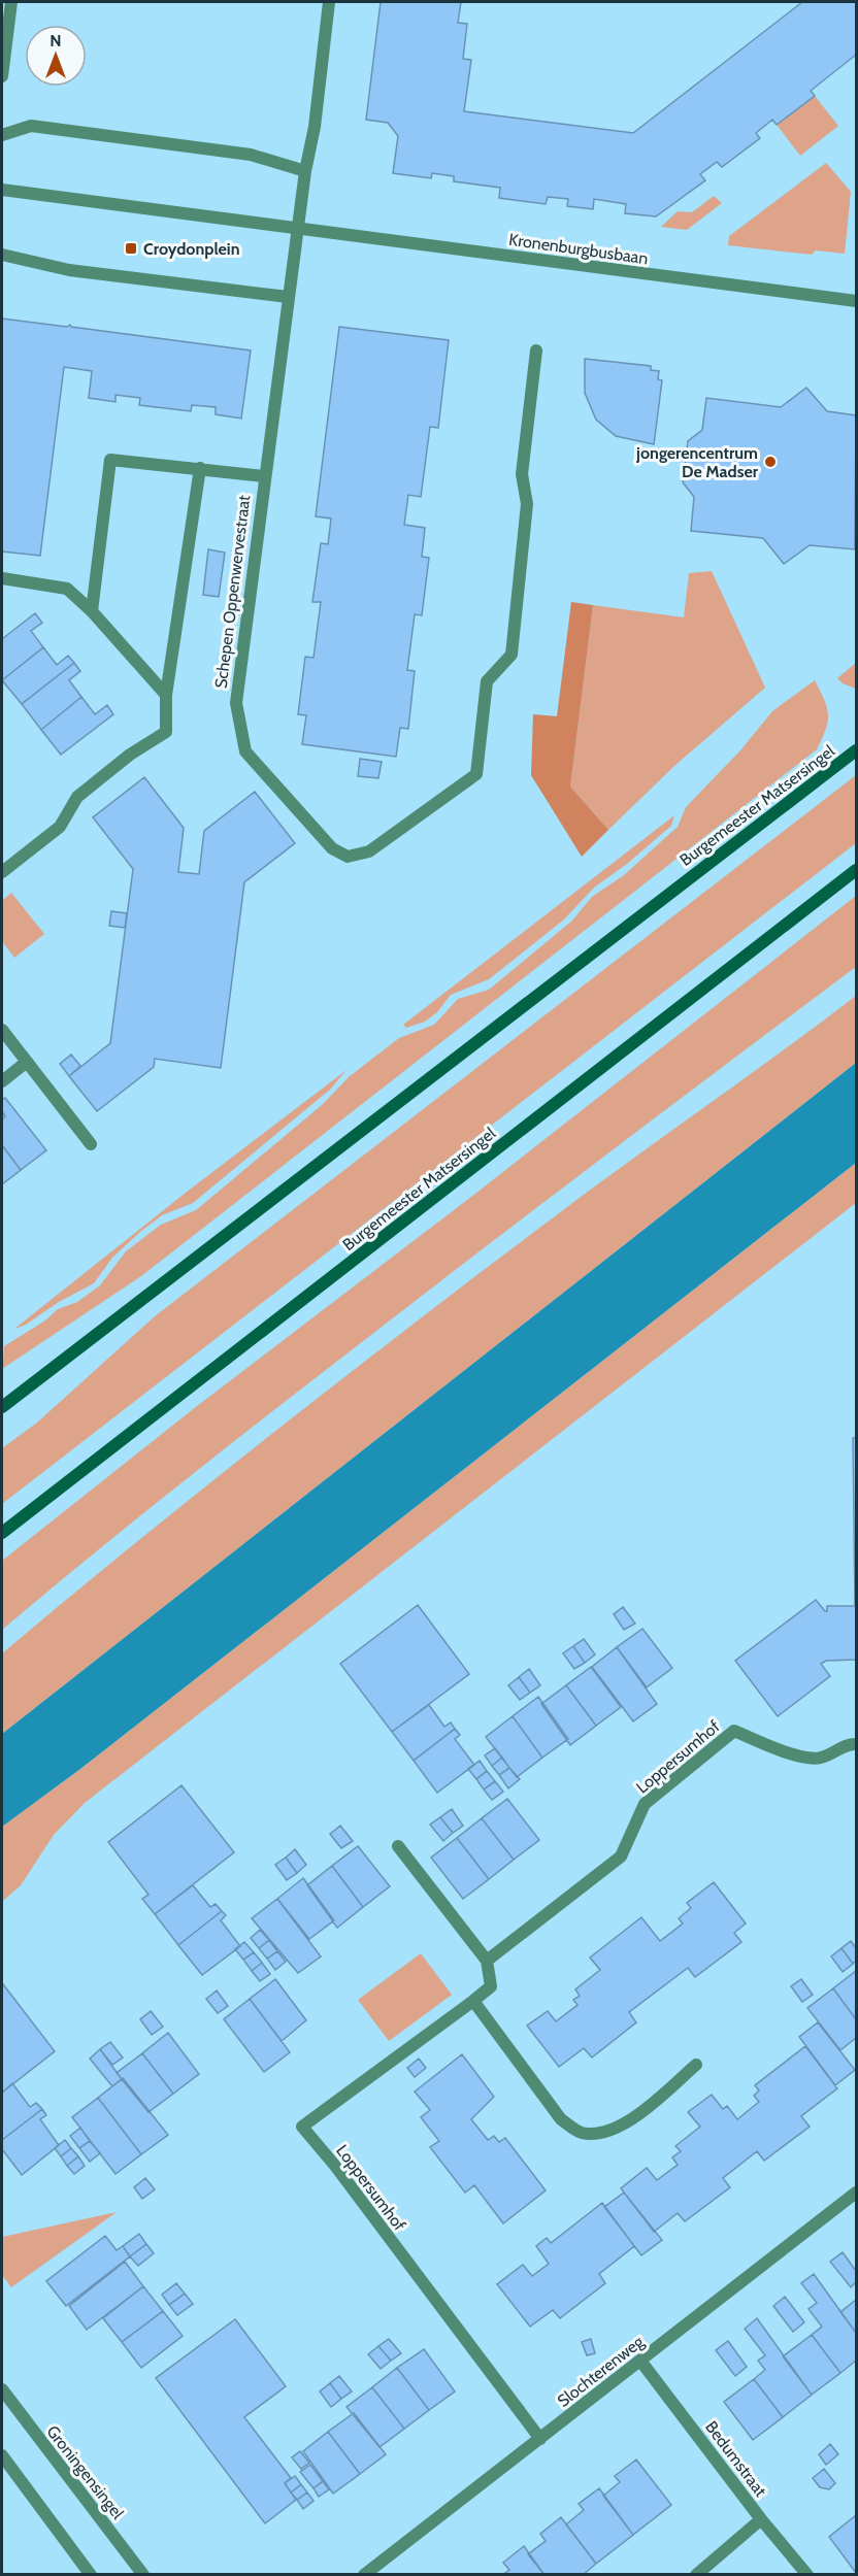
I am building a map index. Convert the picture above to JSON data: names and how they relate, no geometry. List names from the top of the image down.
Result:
{
  "streets": {
    "main road": ["Burgemeester Matsersingel"],
    "street": [
      "Kronenburgbusbaan",
      "Schepen Oppenwervestraat",
      "Loppersumhof",
      "Slochterenweg",
      "Bedumstraat",
      "Groningensingel"
    ]
  },
  "crossings": [
    ["Kronenburgbusbaan", "Schepen Oppenwervestraat"],
    ["Loppersumhof", "Slochterenweg"],
    ["Slochterenweg", "Bedumstraat"]
  ],
  "places": {
    "transit": ["Croydonplein"],
    "other": ["jongerencentrum De Madser"]
  },
  "north": "top"
}
